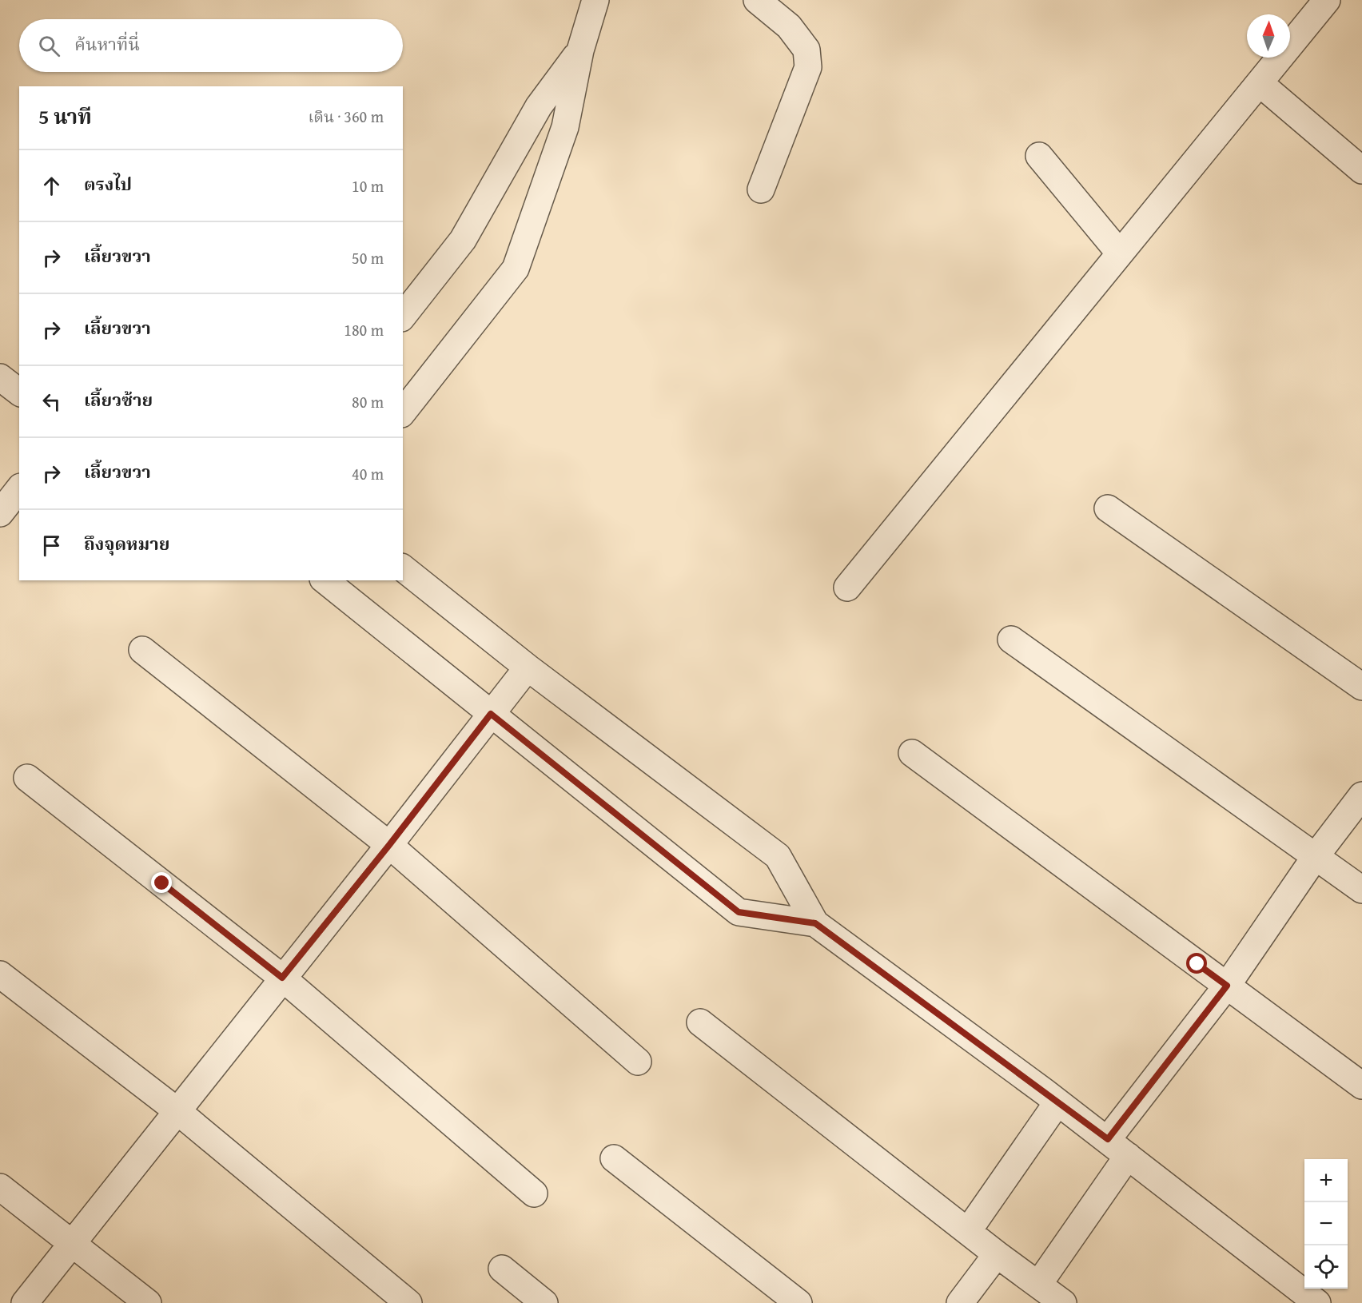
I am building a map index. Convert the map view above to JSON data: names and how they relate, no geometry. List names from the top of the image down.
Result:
{
  "north": "top",
  "page": {
    "search": "ค้นหาที่นี่",
    "heading": ["5 นาที", "เดิน · 360 m"],
    "list": [
      ["ตรงไป", "10 m"],
      ["เลี้ยวขวา", "50 m"],
      ["เลี้ยวขวา", "180 m"],
      ["เลี้ยวซ้าย", "80 m"],
      ["เลี้ยวขวา", "40 m"],
      "ถึงจุดหมาย"
    ],
    "map_buttons": ["+", "−"]
  }
}
